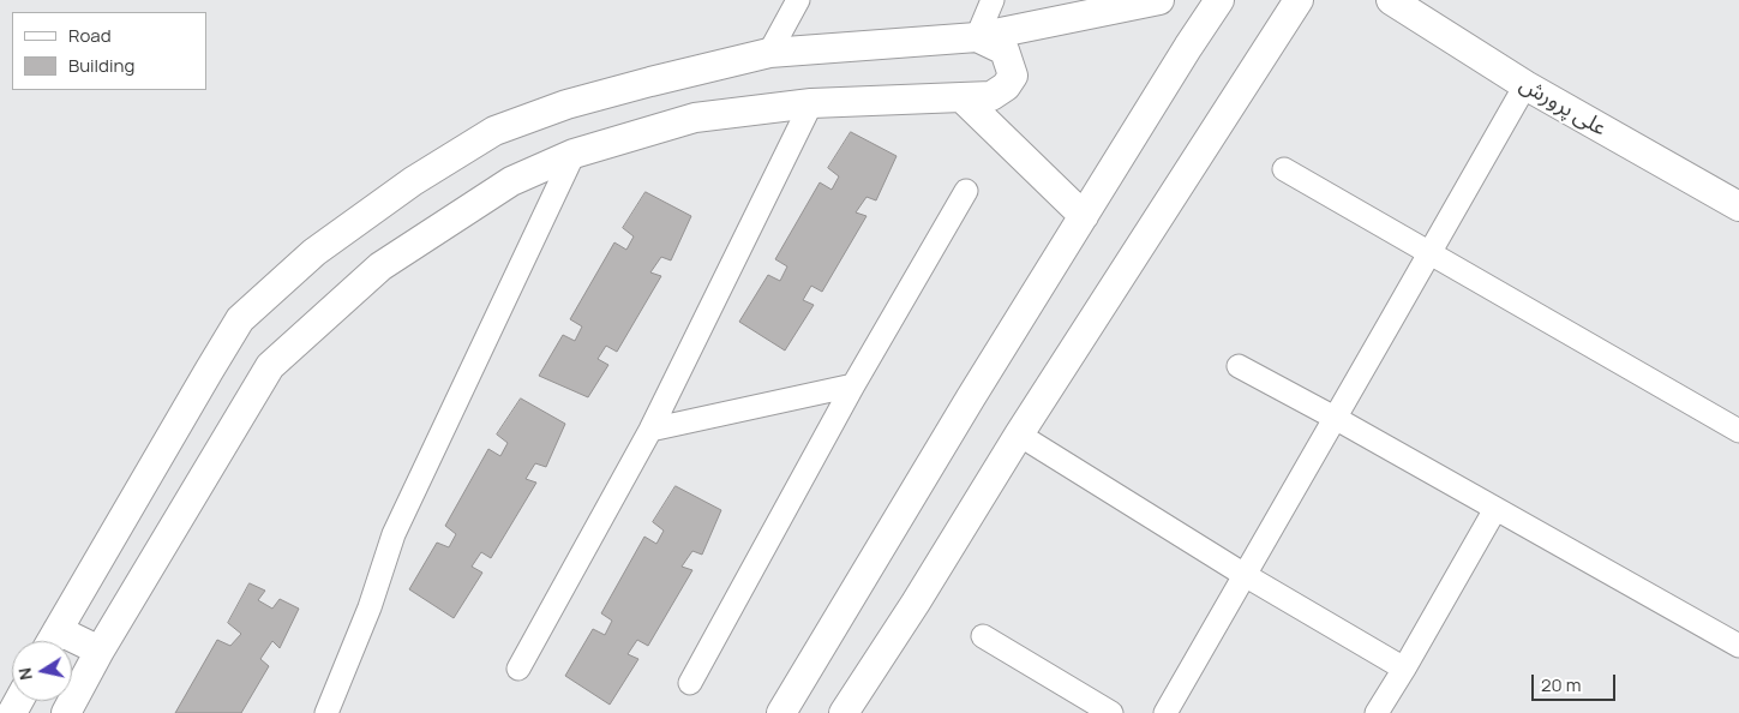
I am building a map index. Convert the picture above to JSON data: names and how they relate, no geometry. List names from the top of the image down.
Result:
{
  "streets": {
    "street": ["علی پرورش"]
  },
  "legend": ["Road", "Building"],
  "scale_bar": "20 m",
  "north": "left"
}
